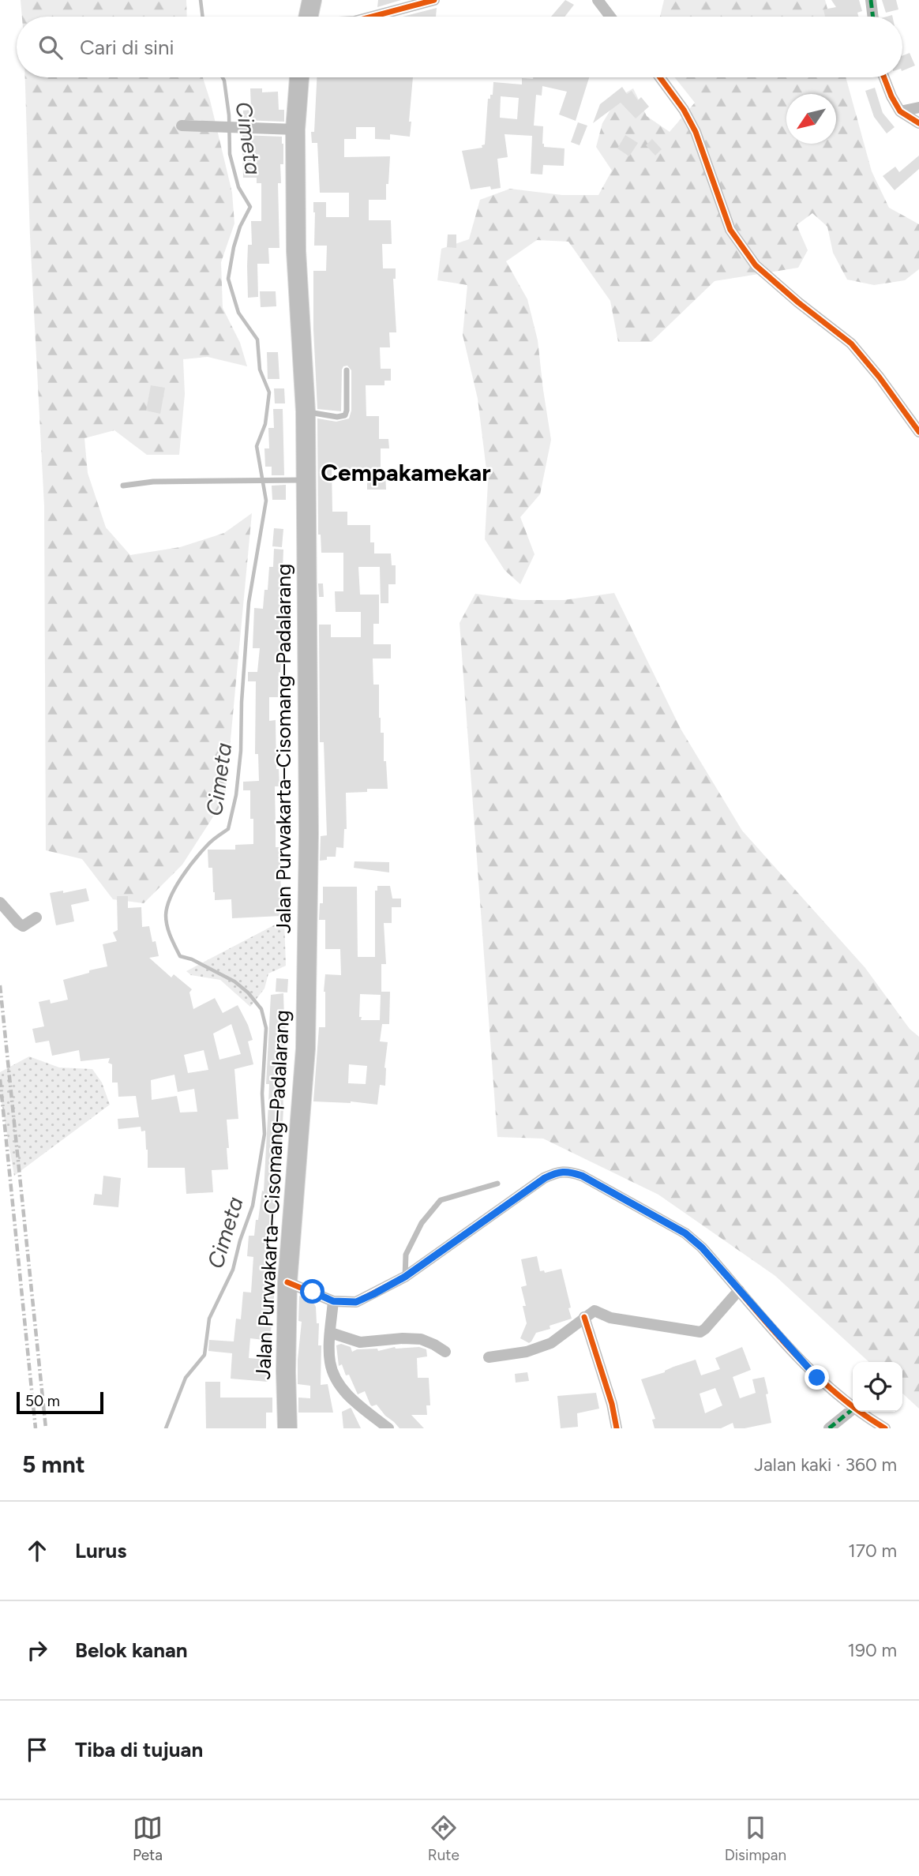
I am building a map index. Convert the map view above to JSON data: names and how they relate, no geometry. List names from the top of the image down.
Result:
{
  "streets": {
    "highway": ["Jalan Purwakarta–Cisomang–Padalarang"]
  },
  "districts": ["Cempakamekar"],
  "water": ["Cimeta"],
  "scale_bar": "50 m",
  "north": "bottom left",
  "page": {
    "search": "Cari di sini",
    "scale": "50 m",
    "heading": ["5 mnt", "Jalan kaki · 360 m"],
    "list": [
      ["Lurus", "170 m"],
      ["Belok kanan", "190 m"],
      "Tiba di tujuan"
    ],
    "nav": ["Peta", "Rute", "Disimpan"]
  }
}
